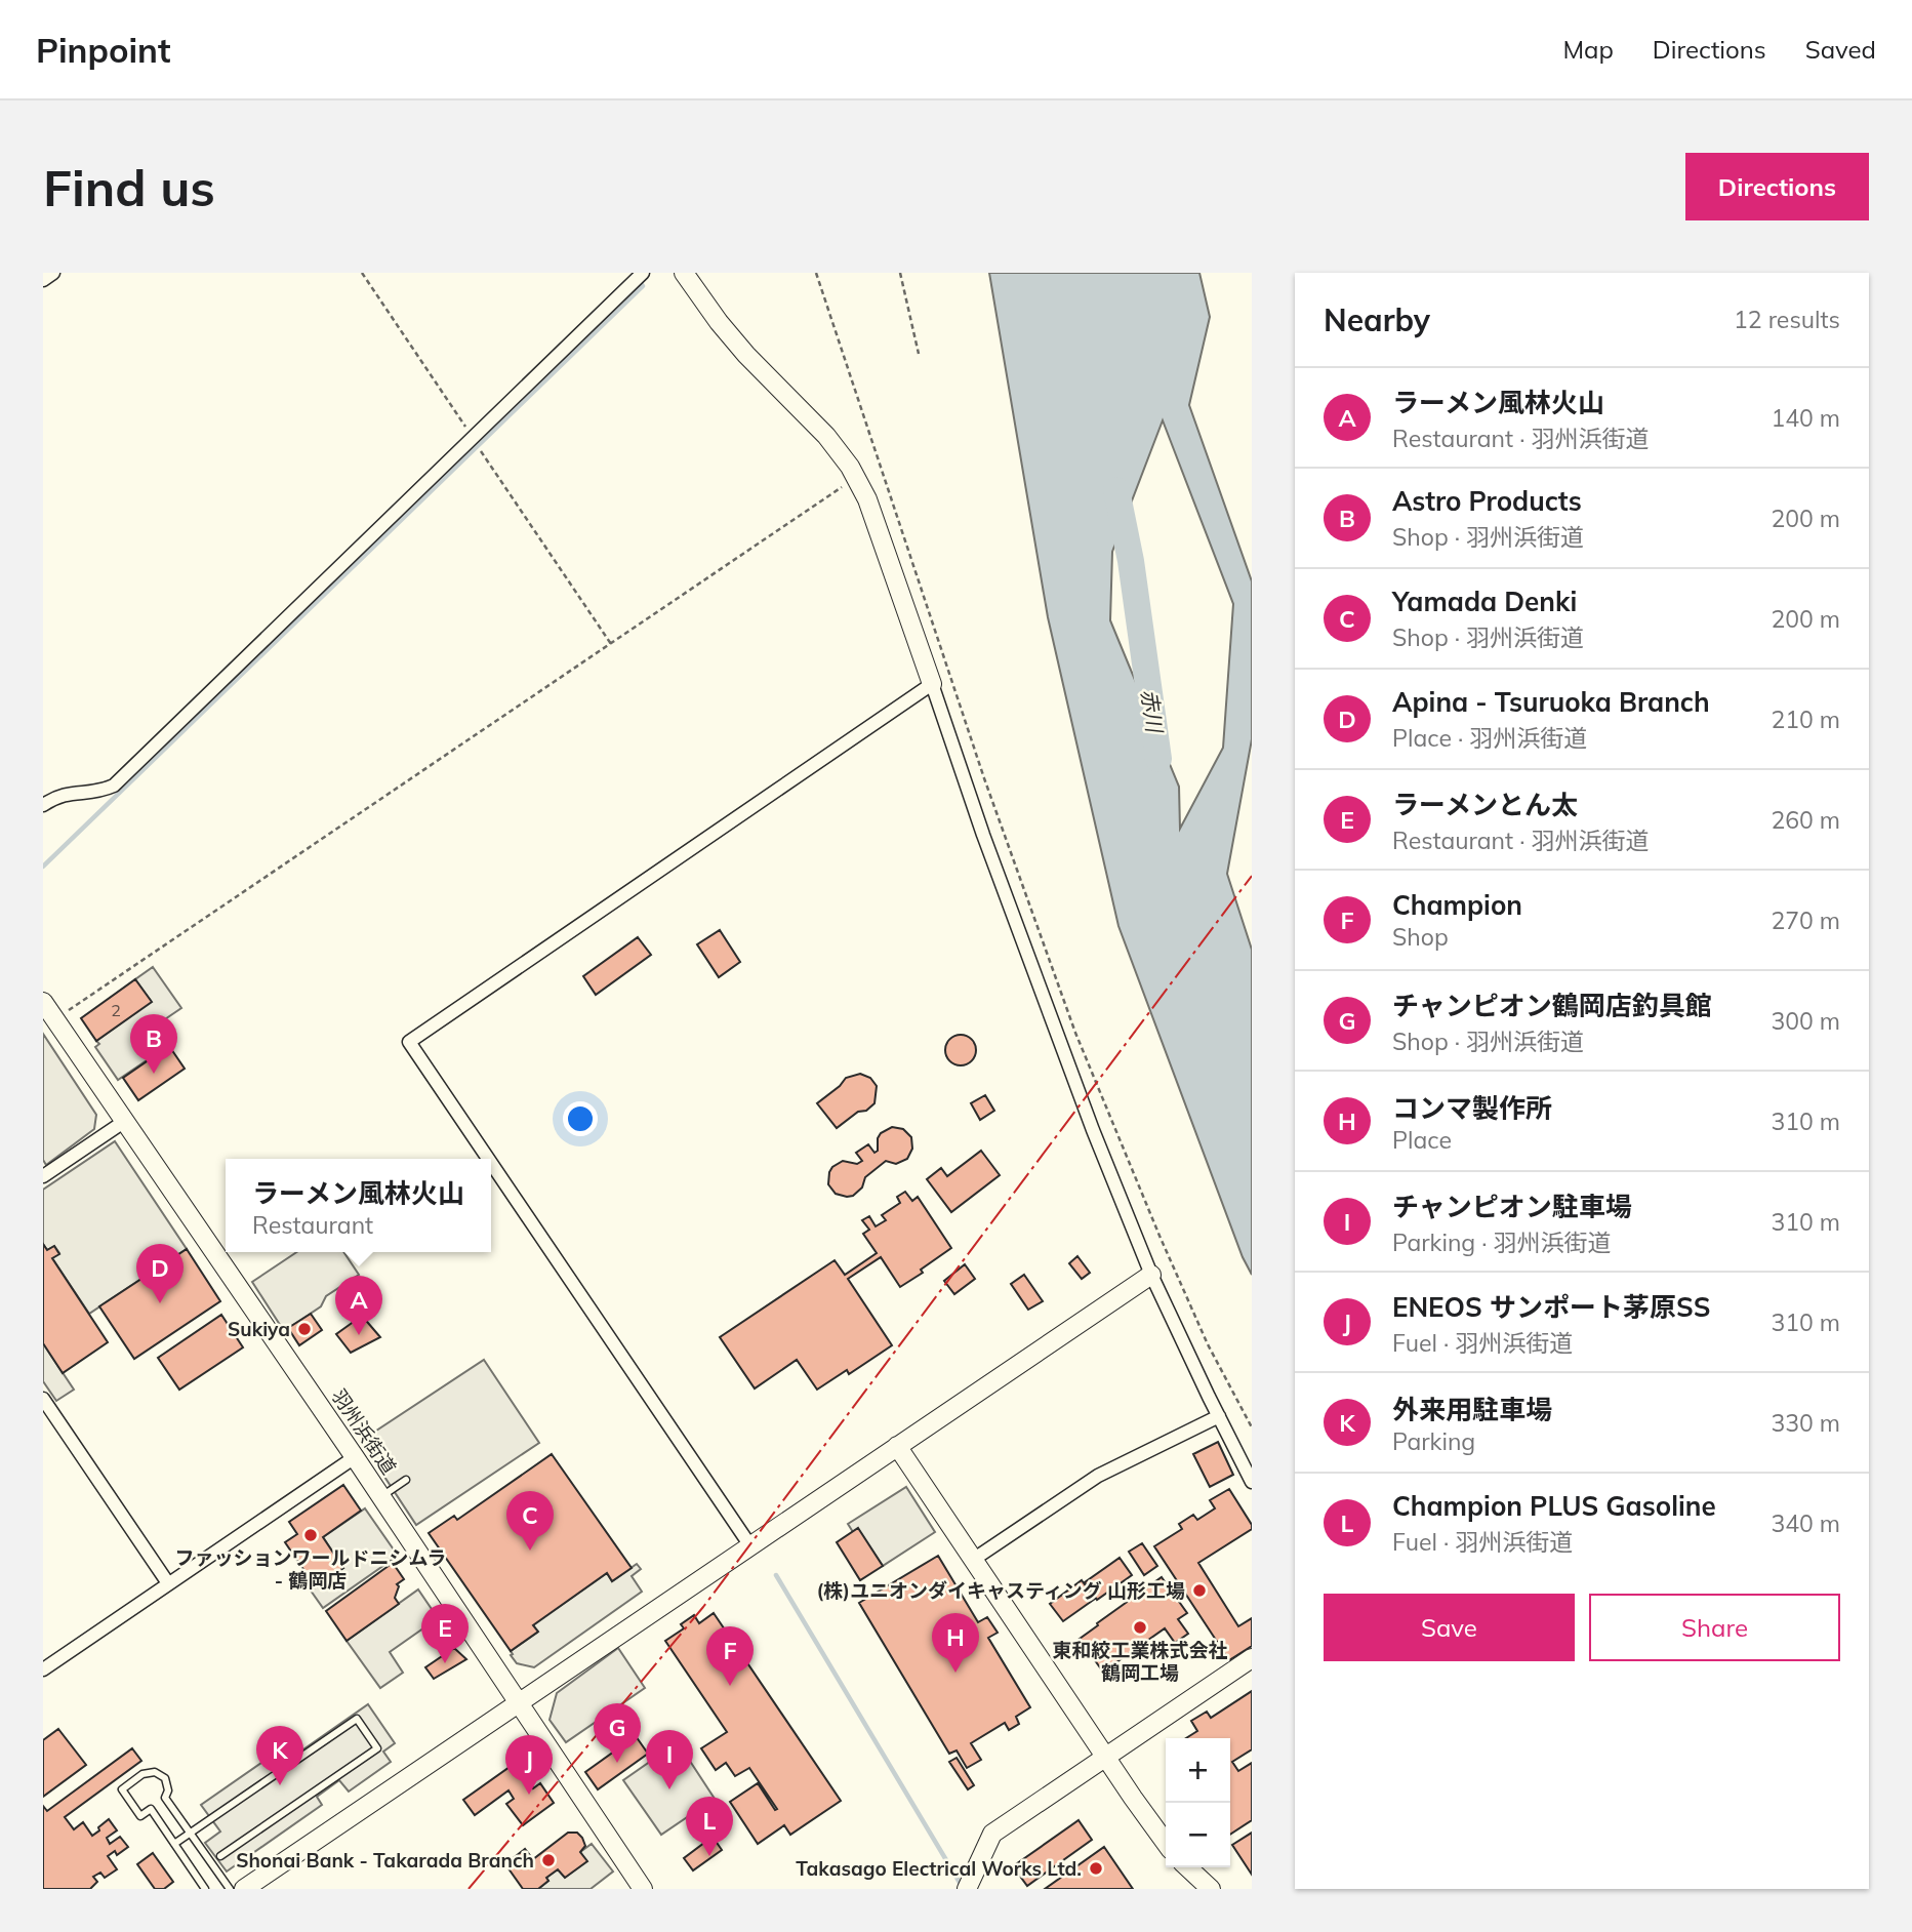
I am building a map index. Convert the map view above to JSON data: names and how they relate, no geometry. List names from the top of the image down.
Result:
{
  "streets": {
    "street": ["羽州浜街道"]
  },
  "water": ["赤川"],
  "places": [
    "Sukiya",
    "ファッションワールドニシムラ - 鶴岡店",
    "(株)ユニオンダイキャスティング 山形工場",
    "東和絞工業株式会社 鶴岡工場",
    "Shonai Bank - Takarada Branch",
    "Takasago Electrical Works Ltd."
  ],
  "house_numbers": ["2"],
  "page": {
    "header": "Pinpoint",
    "nav": ["Map", "Directions", "Saved"],
    "buttons": [
      "Directions",
      ["Save", "Share"]
    ],
    "title": "Find us",
    "heading": ["Nearby", "12 results"],
    "list": [
      {
        "mark": "A",
        "name": "ラーメン風林火山",
        "note": "Restaurant · 羽州浜街道",
        "value": "140 m"
      },
      {
        "mark": "B",
        "name": "Astro Products",
        "note": "Shop · 羽州浜街道",
        "value": "200 m"
      },
      {
        "mark": "C",
        "name": "Yamada Denki",
        "note": "Shop · 羽州浜街道",
        "value": "200 m"
      },
      {
        "mark": "D",
        "name": "Apina - Tsuruoka Branch",
        "note": "Place · 羽州浜街道",
        "value": "210 m"
      },
      {
        "mark": "E",
        "name": "ラーメンとん太",
        "note": "Restaurant · 羽州浜街道",
        "value": "260 m"
      },
      {
        "mark": "F",
        "name": "Champion",
        "note": "Shop",
        "value": "270 m"
      },
      {
        "mark": "G",
        "name": "チャンピオン鶴岡店釣具館",
        "note": "Shop · 羽州浜街道",
        "value": "300 m"
      },
      {
        "mark": "H",
        "name": "コンマ製作所",
        "note": "Place",
        "value": "310 m"
      },
      {
        "mark": "I",
        "name": "チャンピオン駐車場",
        "note": "Parking · 羽州浜街道",
        "value": "310 m"
      },
      {
        "mark": "J",
        "name": "ENEOS サンポート茅原SS",
        "note": "Fuel · 羽州浜街道",
        "value": "310 m"
      },
      {
        "mark": "K",
        "name": "外来用駐車場",
        "note": "Parking",
        "value": "330 m"
      },
      {
        "mark": "L",
        "name": "Champion PLUS Gasoline",
        "note": "Fuel · 羽州浜街道",
        "value": "340 m"
      }
    ],
    "pins": [
      "B",
      "D",
      "A",
      "C",
      "E",
      "H",
      "F",
      "G",
      "K",
      "I",
      "J",
      "L"
    ],
    "popup": ["ラーメン風林火山", "Restaurant"],
    "map_buttons": ["+", "−"]
  }
}
